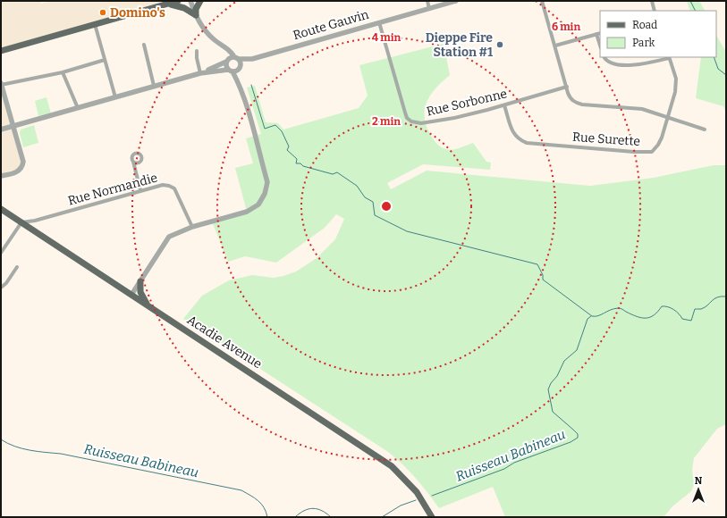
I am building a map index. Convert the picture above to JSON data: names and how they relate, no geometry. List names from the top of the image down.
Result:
{
  "streets": {
    "main road": ["Acadie Avenue"],
    "street": [
      "Route Gauvin",
      "Rue Sorbonne",
      "Rue Surette",
      "Rue Normandie"
    ]
  },
  "crossings": [
    ["Route Gauvin", "Rue Sorbonne"],
    ["Rue Sorbonne", "Rue Surette"],
    ["Rue Normandie", "Acadie Avenue"]
  ],
  "water": ["Ruisseau Babineau"],
  "places": ["Domino's", "Dieppe Fire Station #1"],
  "legend": ["Road", "Park"],
  "north": "top",
  "rings": ["6 min", "4 min", "2 min"]
}
